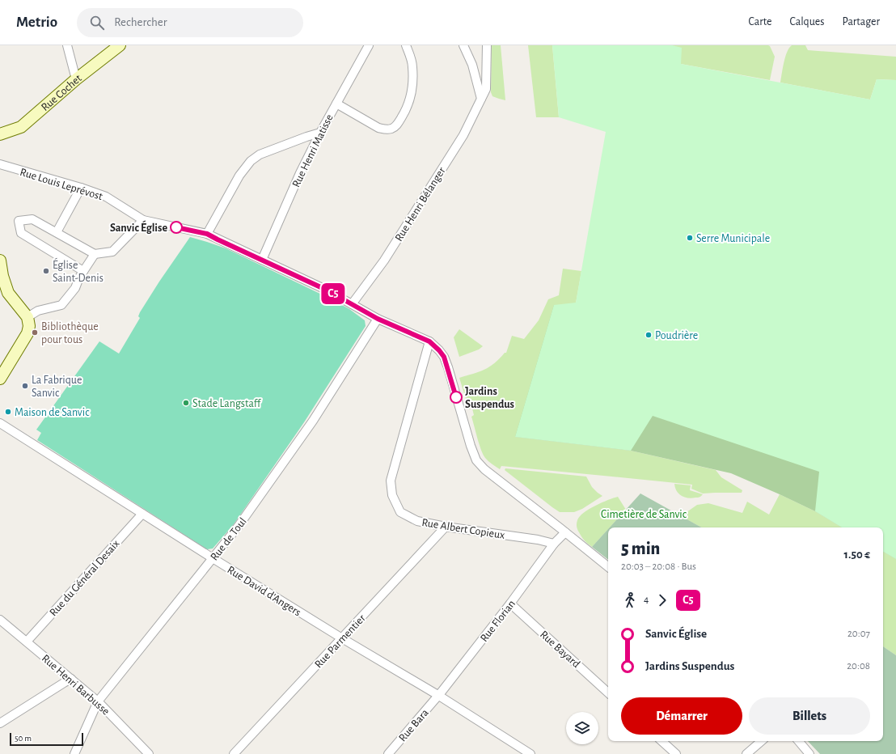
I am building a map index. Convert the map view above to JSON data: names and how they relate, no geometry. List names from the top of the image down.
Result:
{
  "streets": {
    "street": [
      "Rue Cochet",
      "Rue Henri Matisse",
      "Rue Louis Leprévost",
      "Rue Henri Bélanger",
      "Rue Albert Copieux",
      "Rue de Toul",
      "Rue du Général Desaix",
      "Rue David d'Angers",
      "Rue Florian",
      "Rue Parmentier",
      "Rue Bayard",
      "Rue Henri Barbusse",
      "Rue Bara"
    ]
  },
  "crossings": [
    ["Rue Henri Matisse", "Rue Louis Leprévost"],
    ["Rue Louis Leprévost", "Rue Henri Bélanger"],
    ["Rue Albert Copieux", "Rue Florian"],
    ["Rue Albert Copieux", "Rue Parmentier"],
    ["Rue de Toul", "Rue David d'Angers"],
    ["Rue de Toul", "Rue Henri Barbusse"],
    ["Rue du Général Desaix", "Rue David d'Angers"],
    ["Rue du Général Desaix", "Rue Henri Barbusse"],
    ["Rue David d'Angers", "Rue Florian"],
    ["Rue David d'Angers", "Rue Parmentier"],
    ["Rue David d'Angers", "Rue Bara"],
    ["Rue Florian", "Rue Bayard"],
    ["Rue Florian", "Rue Bara"]
  ],
  "parks": ["Cimetière de Sanvic"],
  "places": [
    "Sanvic Église",
    "Serre Municipale",
    "Église Saint-Denis",
    "Bibliothèque pour tous",
    "Poudrière",
    "La Fabrique Sanvic",
    "Jardins Suspendus",
    "Stade Langstaff",
    "Maison de Sanvic"
  ],
  "lines": ["bus line C5"],
  "scale_bar": "50 m",
  "page": {
    "header": "Metrio",
    "search": "Rechercher",
    "nav": ["Carte", "Calques", "Partager"],
    "on_map": "C5",
    "heading": ["5 min", "20:03 – 20:08 · Bus", "1.50 €"],
    "legs": ["4", "C5"],
    "list": [
      {
        "name": "Sanvic Église",
        "value": "20:07"
      },
      {
        "name": "Jardins Suspendus",
        "value": "20:08"
      }
    ],
    "buttons": ["Démarrer", "Billets"],
    "scale": "50 m"
  }
}
